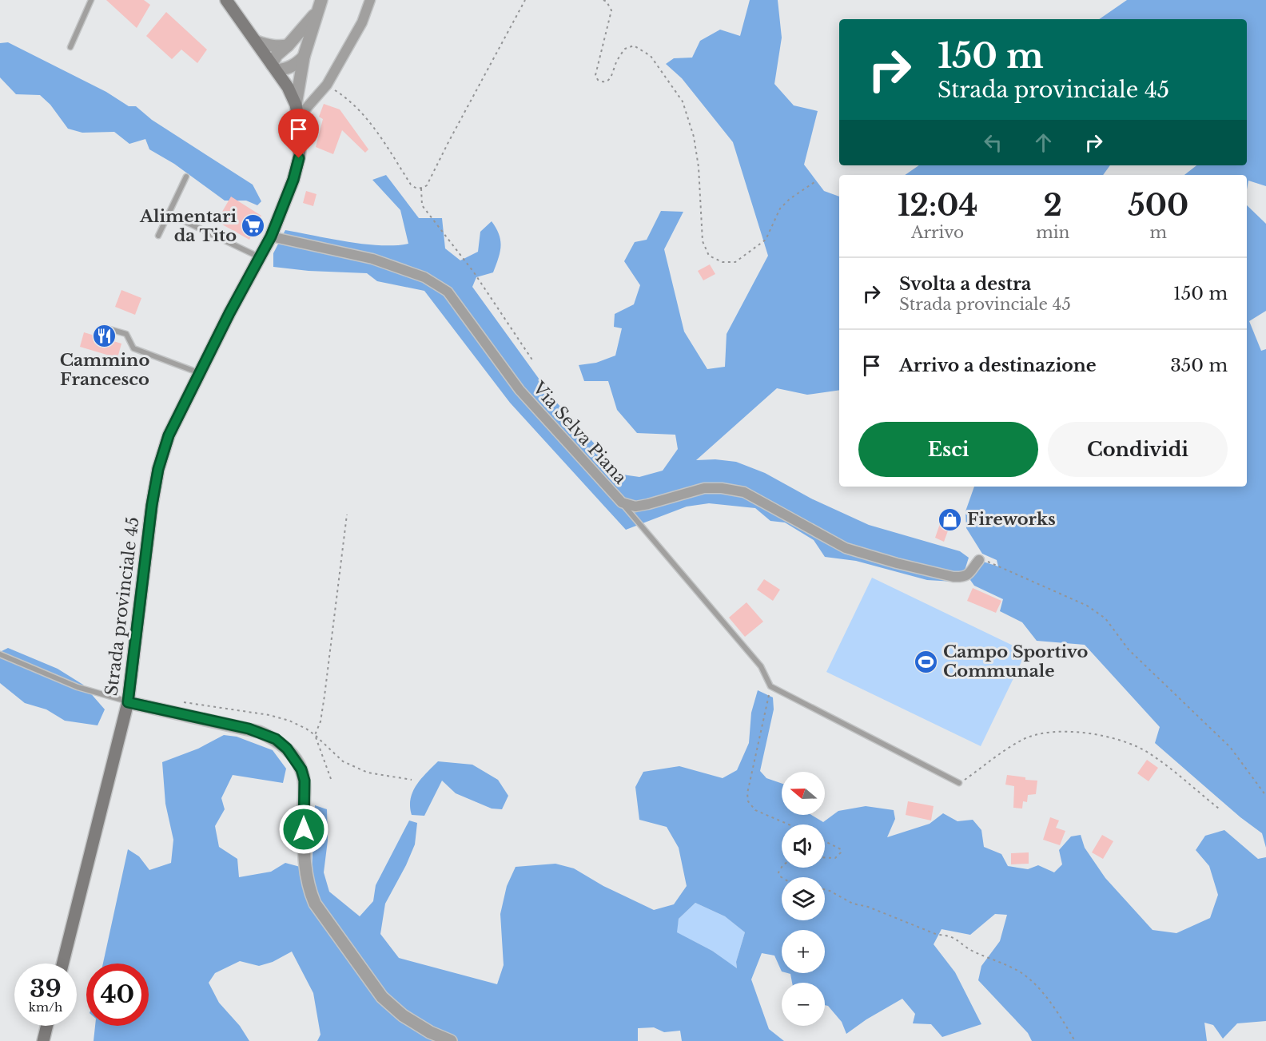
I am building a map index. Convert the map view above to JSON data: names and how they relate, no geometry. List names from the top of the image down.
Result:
{
  "streets": {
    "main road": ["Strada provinciale 45"],
    "street": ["Via Selva Piana"]
  },
  "crossings": [
    ["Via Selva Piana", "Strada provinciale 45"]
  ],
  "places": {
    "supermarket": ["Alimentari da Tito"],
    "restaurant": ["Cammino Francesco"],
    "shop": ["Fireworks"],
    "sports": ["Campo Sportivo Communale"]
  },
  "north": "left",
  "page": {
    "turn": ["150 m", "Strada provinciale 45"],
    "eta": [
      "12:04",
      "Arrivo",
      "2",
      "min",
      "500",
      "m"
    ],
    "list": [
      {
        "name": "Svolta a destra",
        "note": "Strada provinciale 45",
        "value": "150 m"
      },
      {
        "name": "Arrivo a destinazione",
        "value": "350 m"
      }
    ],
    "buttons": ["Esci", "Condividi"],
    "map_buttons": ["+", "−"],
    "speed": "39 km/h",
    "limit": "40"
  }
}
